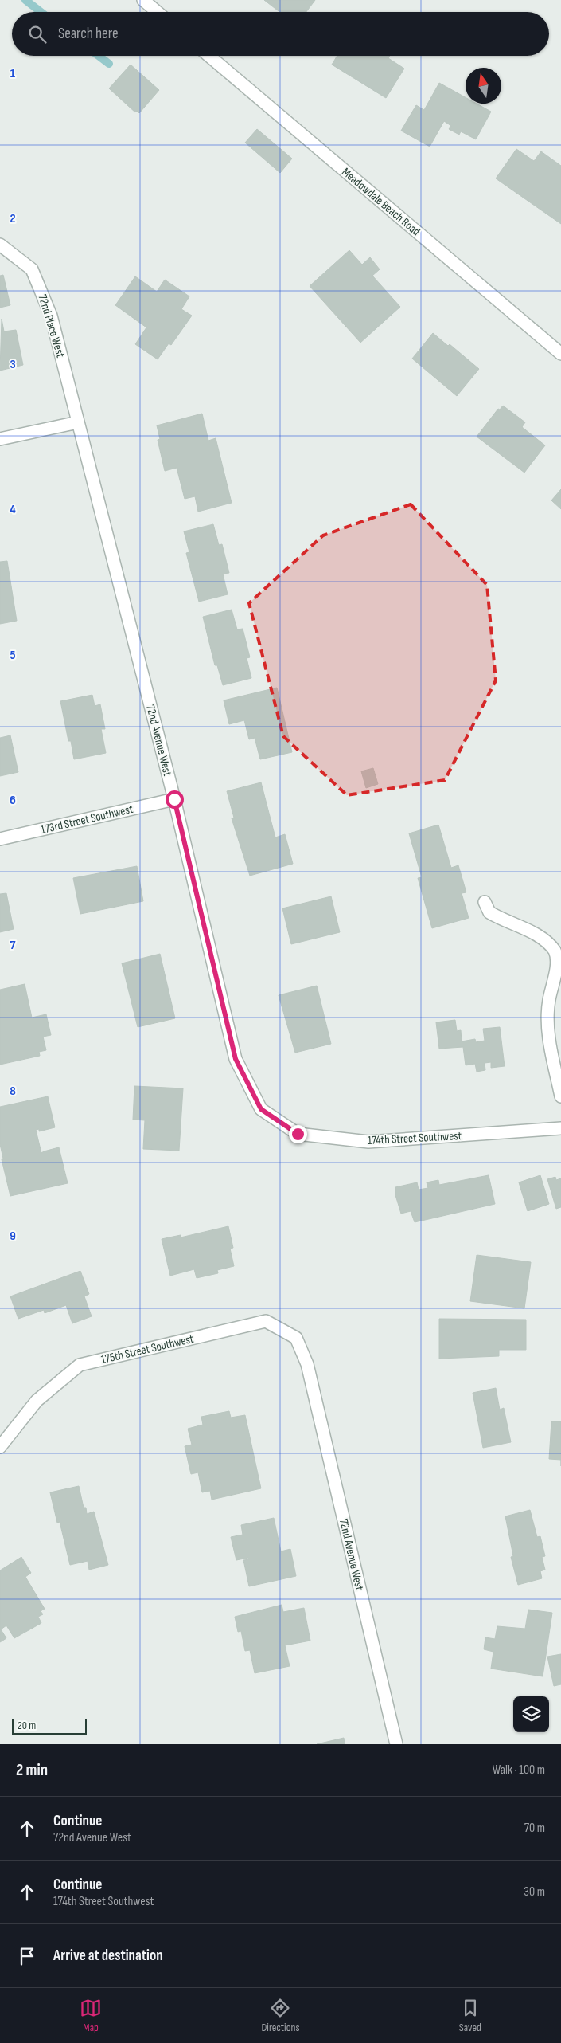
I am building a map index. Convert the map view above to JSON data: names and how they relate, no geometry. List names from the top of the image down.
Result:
{
  "streets": {
    "street": [
      "Meadowdale Beach Road",
      "72nd Place West",
      "72nd Avenue West",
      "173rd Street Southwest",
      "174th Street Southwest",
      "175th Street Southwest"
    ]
  },
  "crossings": [
    ["72nd Place West", "72nd Avenue West"],
    ["72nd Avenue West", "173rd Street Southwest"],
    ["72nd Avenue West", "174th Street Southwest"],
    ["72nd Avenue West", "175th Street Southwest"]
  ],
  "scale_bar": "20 m",
  "north": "top",
  "page": {
    "search": "Search here",
    "scale": "20 m",
    "heading": ["2 min", "Walk · 100 m"],
    "list": [
      ["Continue", "72nd Avenue West", "70 m"],
      ["Continue", "174th Street Southwest", "30 m"],
      "Arrive at destination"
    ],
    "nav": ["Map", "Directions", "Saved"]
  },
  "grid": {
    "rows": [
      "1",
      "2",
      "3",
      "4",
      "5",
      "6",
      "7",
      "8",
      "9"
    ]
  }
}
